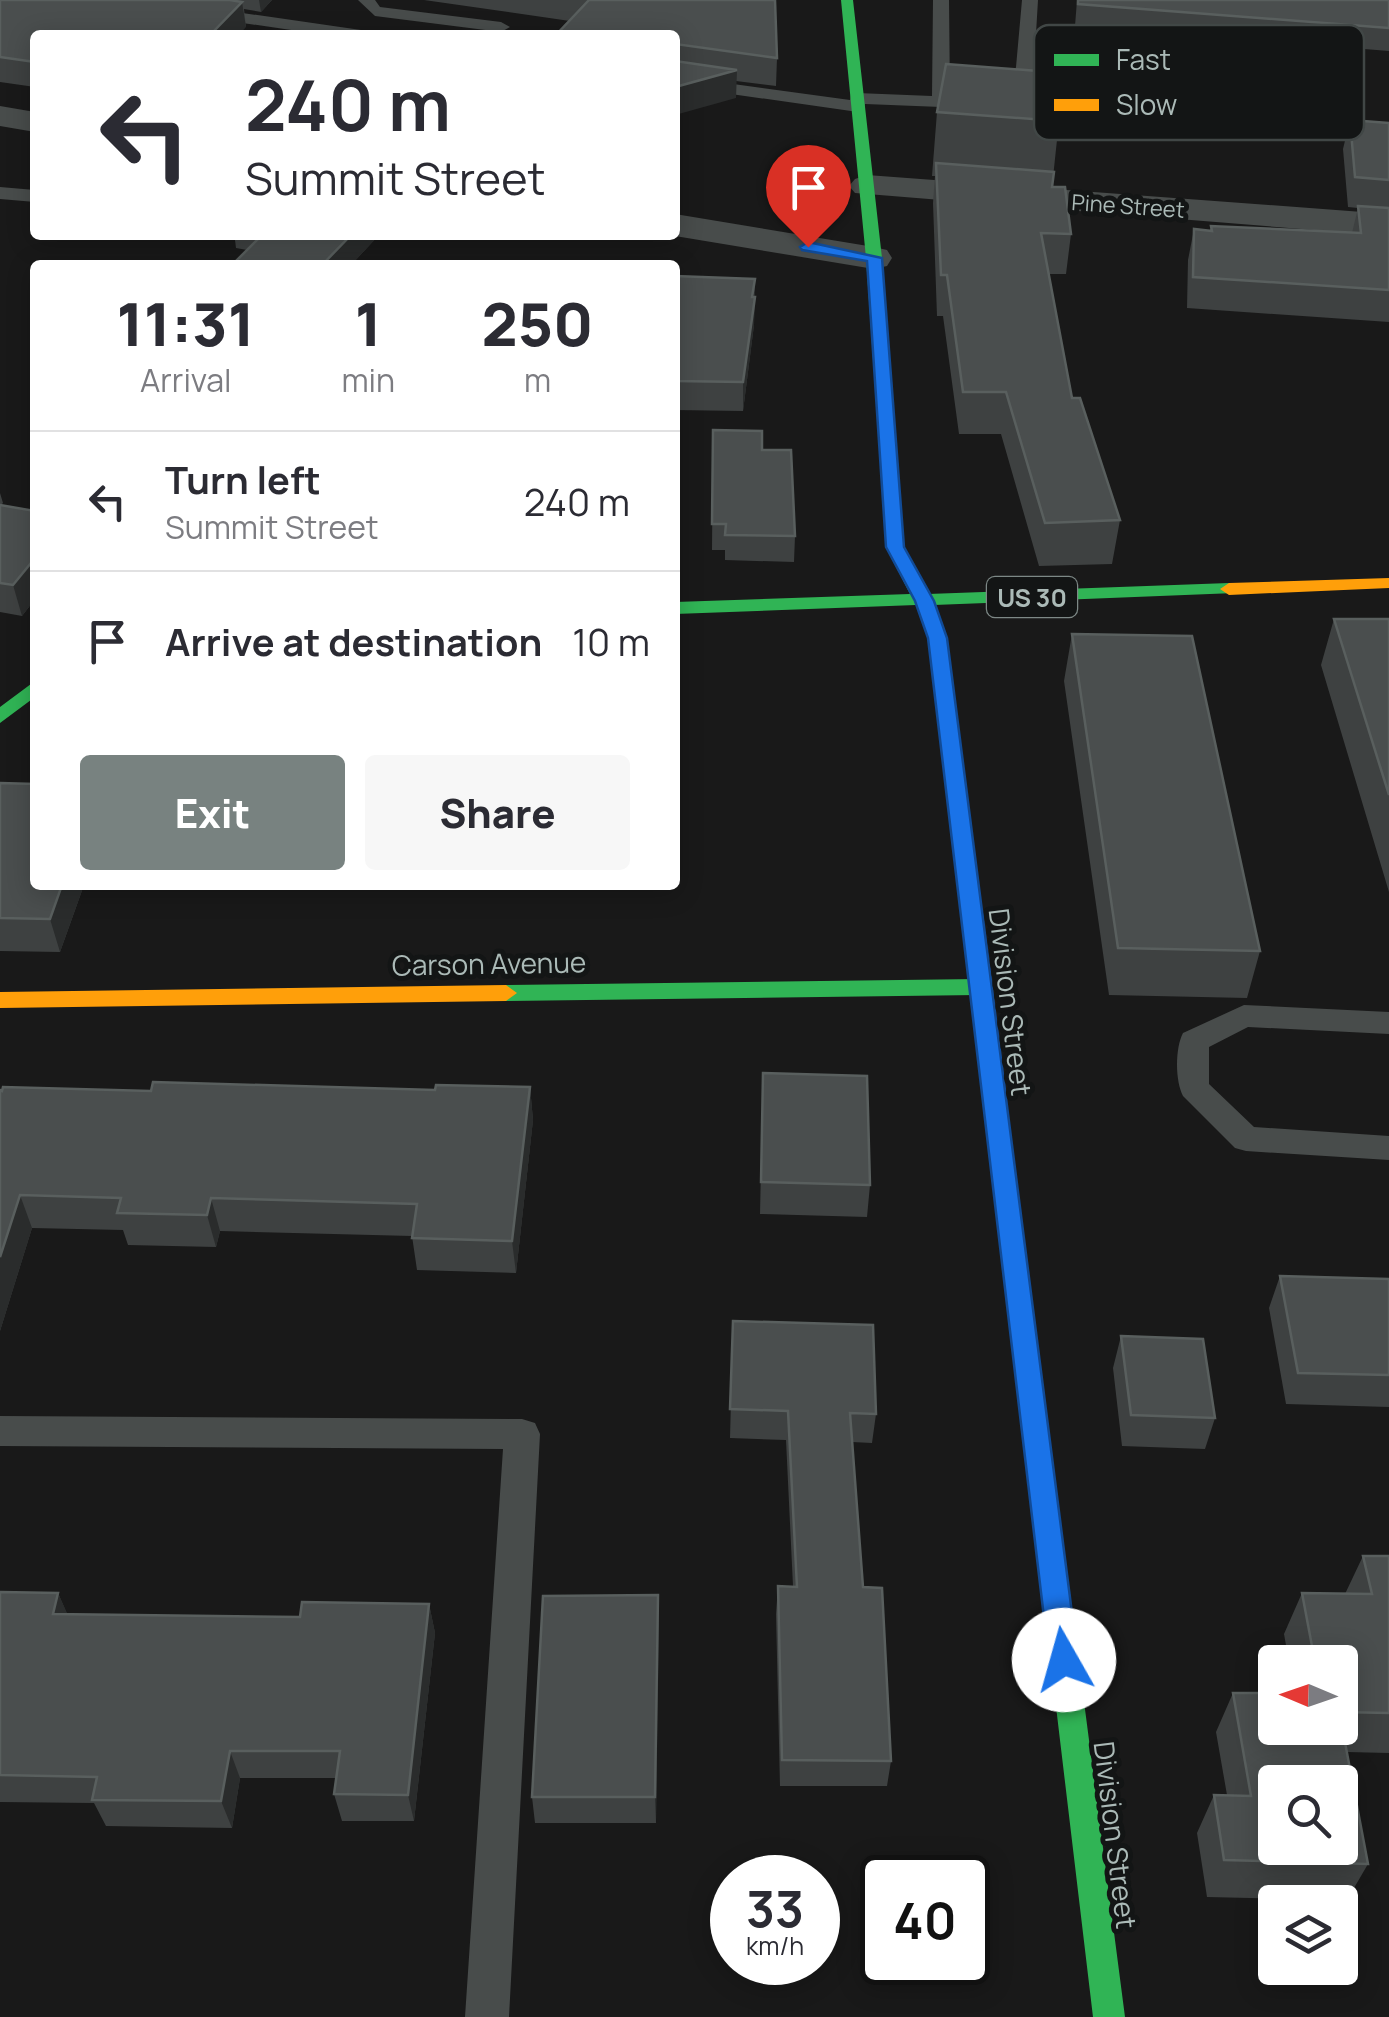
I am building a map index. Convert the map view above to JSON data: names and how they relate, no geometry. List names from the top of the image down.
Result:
{
  "streets": {
    "street": [
      "Pine Street",
      "US 30",
      "Carson Avenue",
      "Division Street"
    ]
  },
  "crossings": [
    ["Pine Street", "Division Street"],
    ["US 30", "Division Street"],
    ["Carson Avenue", "Division Street"]
  ],
  "legend": ["Fast", "Slow"],
  "north": "left",
  "page": {
    "turn": ["240 m", "Summit Street"],
    "eta": [
      "11:31",
      "Arrival",
      "1",
      "min",
      "250",
      "m"
    ],
    "list": [
      {
        "name": "Turn left",
        "note": "Summit Street",
        "value": "240 m"
      },
      {
        "name": "Arrive at destination",
        "value": "10 m"
      }
    ],
    "buttons": ["Exit", "Share"],
    "speed": "33 km/h",
    "limit": "40"
  }
}
